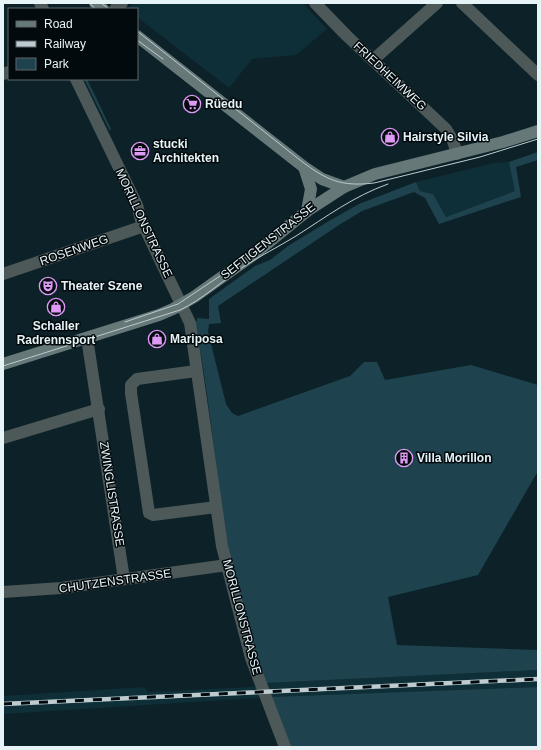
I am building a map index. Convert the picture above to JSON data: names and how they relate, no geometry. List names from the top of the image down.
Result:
{
  "streets": {
    "main road": ["SEFTIGENSTRASSE"],
    "street": [
      "FRIEDHEIMWEG",
      "MORILLONSTRASSE",
      "ROSENWEG",
      "ZWINGLISTRASSE",
      "CHUTZENSTRASSE"
    ]
  },
  "crossings": [
    ["FRIEDHEIMWEG", "SEFTIGENSTRASSE"],
    ["MORILLONSTRASSE", "SEFTIGENSTRASSE"],
    ["MORILLONSTRASSE", "ROSENWEG"],
    ["MORILLONSTRASSE", "CHUTZENSTRASSE"],
    ["SEFTIGENSTRASSE", "ZWINGLISTRASSE"],
    ["ZWINGLISTRASSE", "CHUTZENSTRASSE"]
  ],
  "places": {
    "supermarket": ["Rüedu"],
    "shop": ["Hairstyle Silvia", "Schaller Radrennsport", "Mariposa"],
    "office": ["stucki Architekten"],
    "theatre": ["Theater Szene"],
    "building": ["Villa Morillon"]
  },
  "legend": ["Road", "Railway", "Park"]
}
